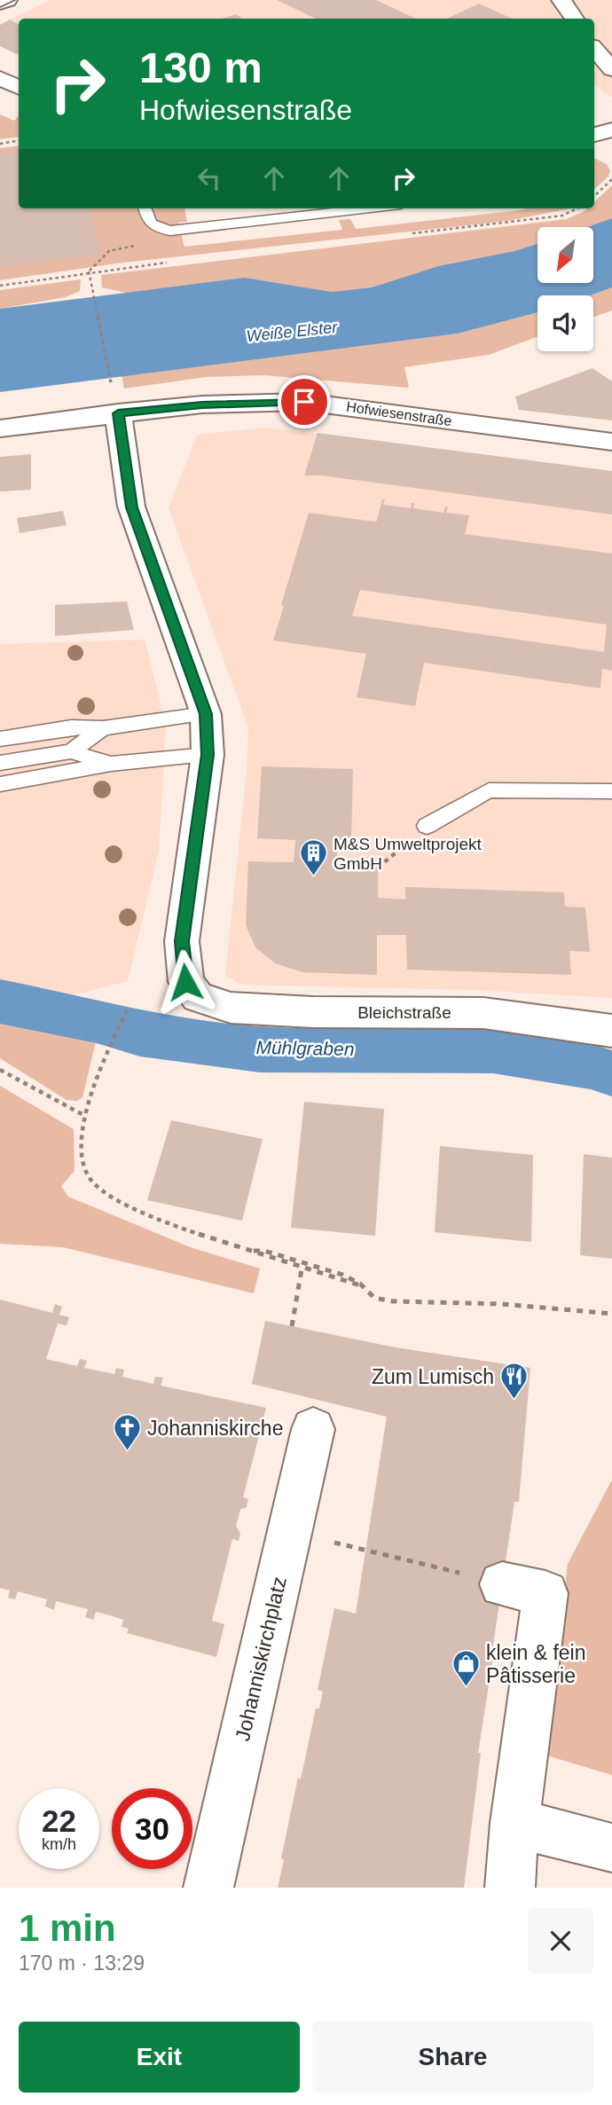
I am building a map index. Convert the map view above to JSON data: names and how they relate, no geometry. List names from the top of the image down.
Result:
{
  "streets": {
    "street": ["Hofwiesenstraße", "Bleichstraße", "Johanniskirchplatz"]
  },
  "water": ["Weiße Elster", "Mühlgraben"],
  "places": {
    "building": ["M&S Umweltprojekt GmbH"],
    "restaurant": ["Zum Lumisch"],
    "church": ["Johanniskirche"],
    "shop": ["klein & fein Pâtisserie"]
  },
  "north": "bottom left",
  "page": {
    "turn": ["130 m", "Hofwiesenstraße"],
    "speed": "22 km/h",
    "limit": "30",
    "heading": ["1 min", "170 m · 13:29"],
    "buttons": ["Exit", "Share"]
  }
}
